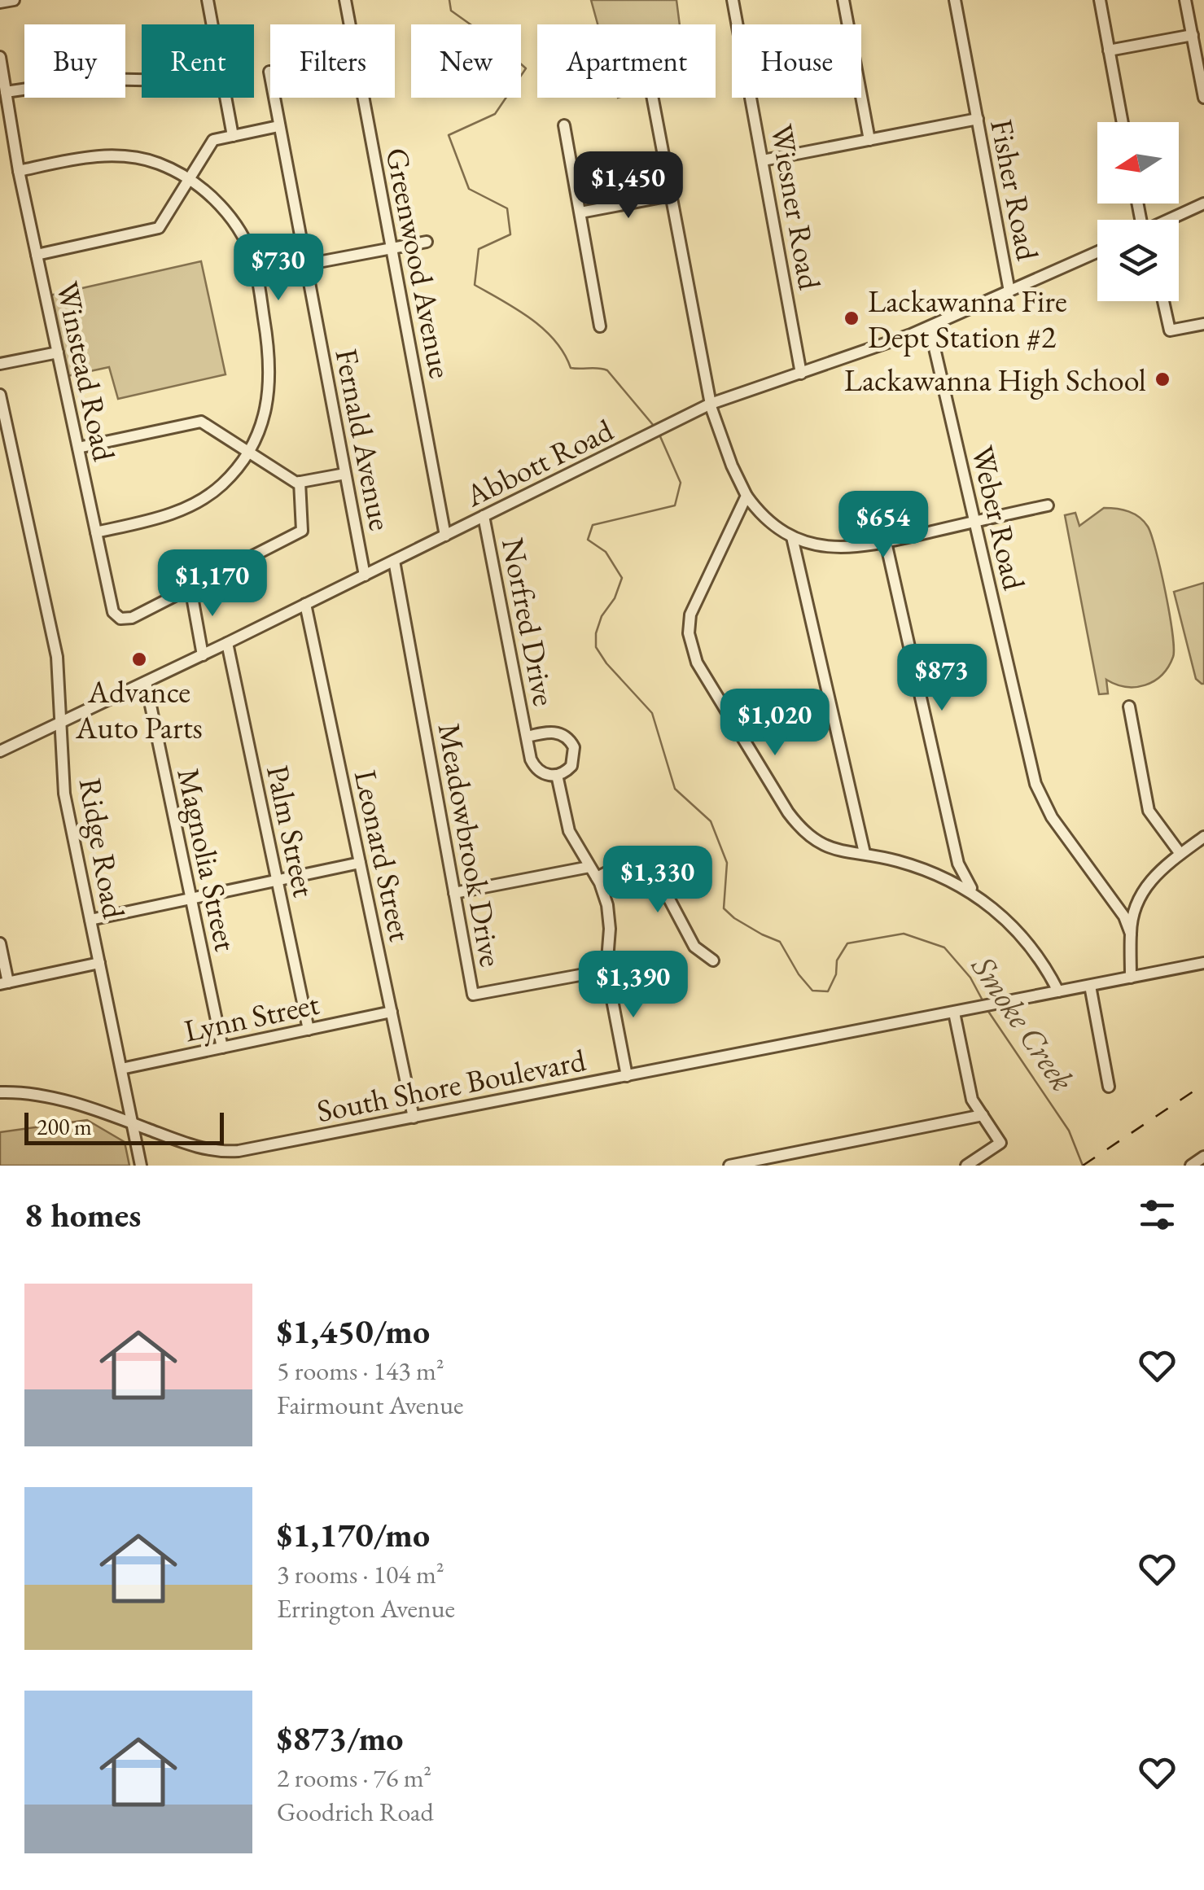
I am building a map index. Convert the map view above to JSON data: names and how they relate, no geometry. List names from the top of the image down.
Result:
{
  "streets": {
    "street": [
      "Fisher Road",
      "Wiesner Road",
      "Greenwood Avenue",
      "Winstead Road",
      "Fernald Avenue",
      "Abbott Road",
      "Weber Road",
      "Norfred Drive",
      "Palm Street",
      "Meadowbrook Drive",
      "Ridge Road",
      "Leonard Street",
      "Magnolia Street",
      "Lynn Street",
      "South Shore Boulevard"
    ]
  },
  "crossings": [
    ["Fisher Road", "Abbott Road"],
    ["Wiesner Road", "Abbott Road"],
    ["Greenwood Avenue", "Abbott Road"],
    ["Fernald Avenue", "Abbott Road"],
    ["Abbott Road", "Weber Road"],
    ["Abbott Road", "Norfred Drive"],
    ["Abbott Road", "Palm Street"],
    ["Abbott Road", "Meadowbrook Drive"],
    ["Abbott Road", "Ridge Road"],
    ["Abbott Road", "Leonard Street"],
    ["Abbott Road", "Magnolia Street"],
    ["Palm Street", "Lynn Street"],
    ["Ridge Road", "Lynn Street"],
    ["Ridge Road", "South Shore Boulevard"],
    ["Leonard Street", "Lynn Street"],
    ["Leonard Street", "South Shore Boulevard"],
    ["Magnolia Street", "Lynn Street"]
  ],
  "water": ["Smoke Creek"],
  "places": ["Lackawanna Fire Dept Station #2", "Lackawanna High School", "Advance Auto Parts"],
  "scale_bar": "200 m",
  "north": "left",
  "page": {
    "chip": [
      "Buy",
      "Rent",
      "Filters",
      "New",
      "Apartment",
      "House"
    ],
    "price": [
      "$1,450",
      "$730",
      "$654",
      "$1,170",
      "$873",
      "$1,020",
      "$1,330",
      "$1,390"
    ],
    "scale": "200 m",
    "heading": "8 homes",
    "list": [
      {
        "name": "$1,450/mo",
        "note": "5 rooms · 143 m² · Fairmount Avenue"
      },
      {
        "name": "$1,170/mo",
        "note": "3 rooms · 104 m² · Errington Avenue"
      },
      {
        "name": "$873/mo",
        "note": "2 rooms · 76 m² · Goodrich Road"
      }
    ]
  }
}
